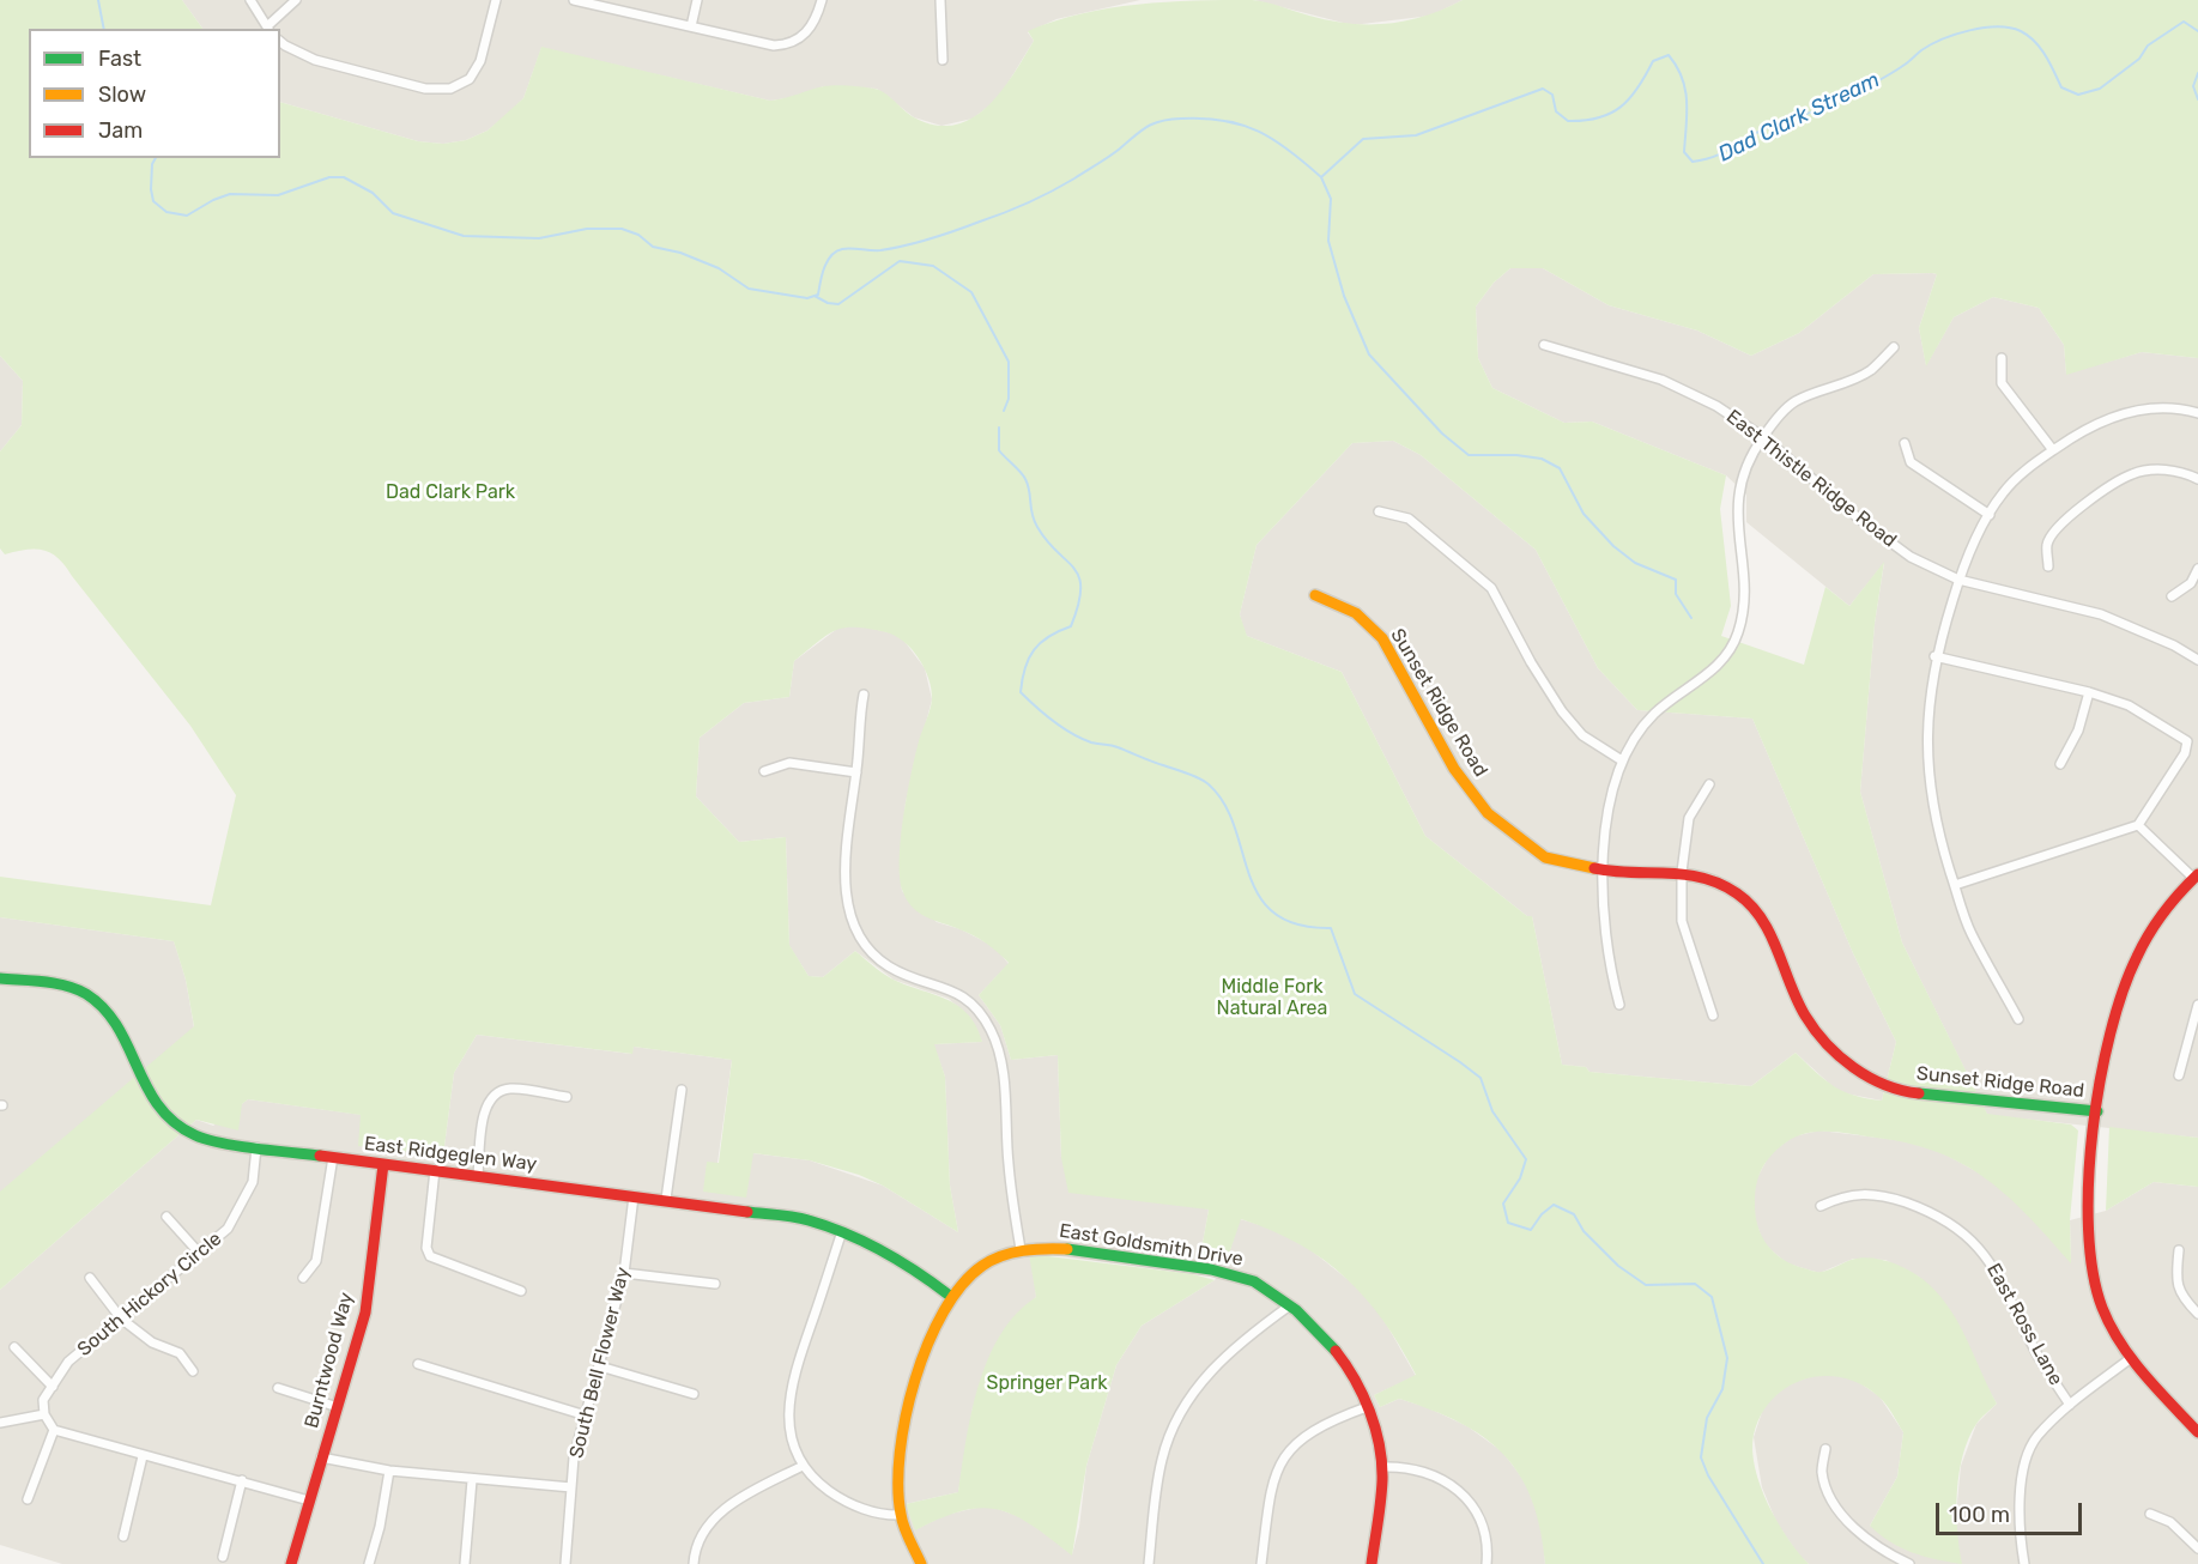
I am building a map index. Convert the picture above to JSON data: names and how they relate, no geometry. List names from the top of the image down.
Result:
{
  "streets": {
    "street": [
      "East Thistle Ridge Road",
      "Sunset Ridge Road",
      "East Ridgeglen Way",
      "East Goldsmith Drive",
      "South Hickory Circle",
      "East Ross Lane",
      "Burntwood Way",
      "South Bell Flower Way"
    ]
  },
  "crossings": [
    ["East Ridgeglen Way", "East Goldsmith Drive"],
    ["East Ridgeglen Way", "South Hickory Circle"],
    ["East Ridgeglen Way", "Burntwood Way"],
    ["East Ridgeglen Way", "South Bell Flower Way"]
  ],
  "water": ["Dad Clark Stream"],
  "parks": ["Dad Clark Park", "Middle Fork Natural Area", "Springer Park"],
  "legend": ["Fast", "Slow", "Jam"],
  "scale_bar": "100 m"
}
